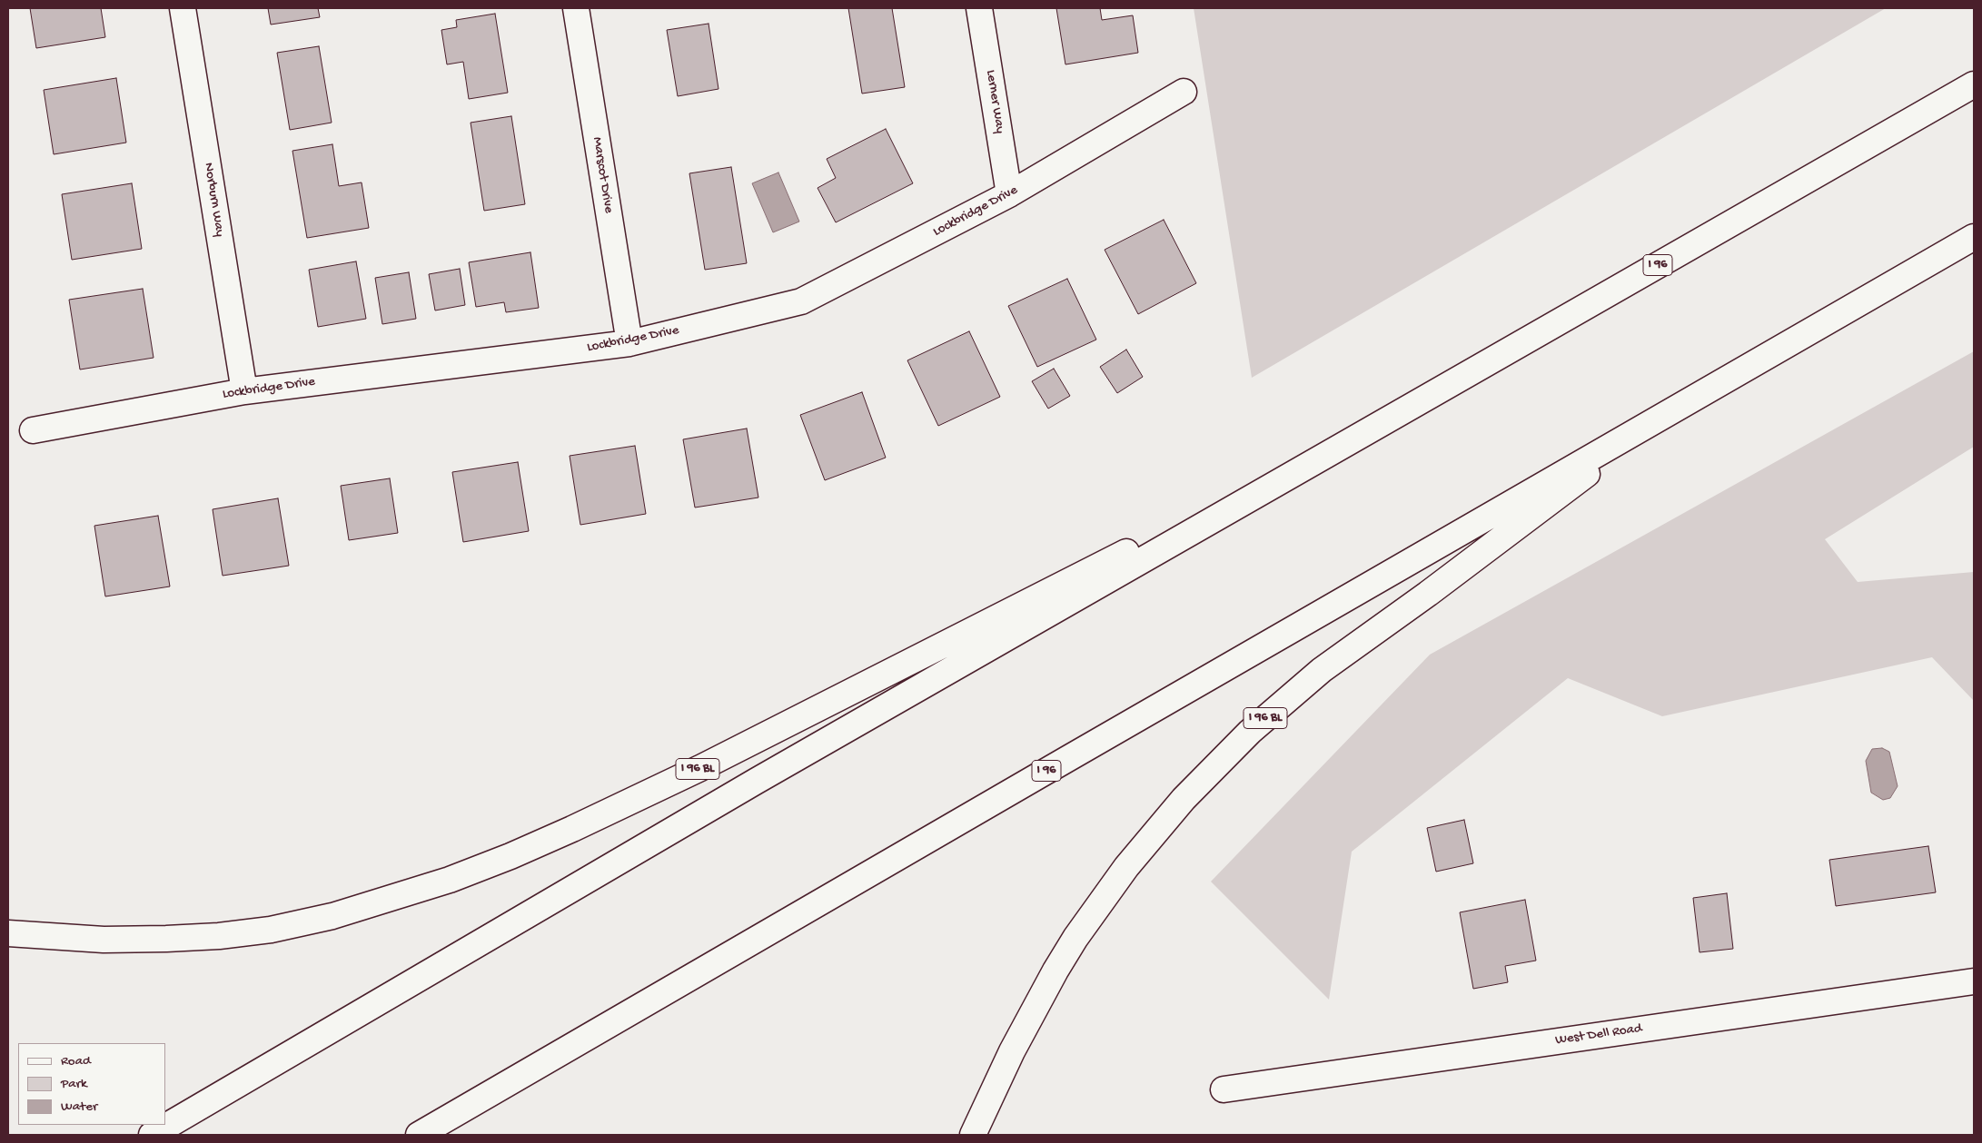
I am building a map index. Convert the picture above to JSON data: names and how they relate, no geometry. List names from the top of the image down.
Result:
{
  "streets": {
    "main road": [
      "Lerner Way",
      "Marscot Drive",
      "Norburn Way",
      "Lockbridge Drive",
      "I 96",
      "I 96 BL",
      "West Dell Road"
    ]
  },
  "crossings": [
    ["Lerner Way", "Lockbridge Drive"],
    ["Marscot Drive", "Lockbridge Drive"],
    ["Norburn Way", "Lockbridge Drive"],
    ["I 96", "I 96 BL"]
  ],
  "legend": ["Road", "Park", "Water"]
}
